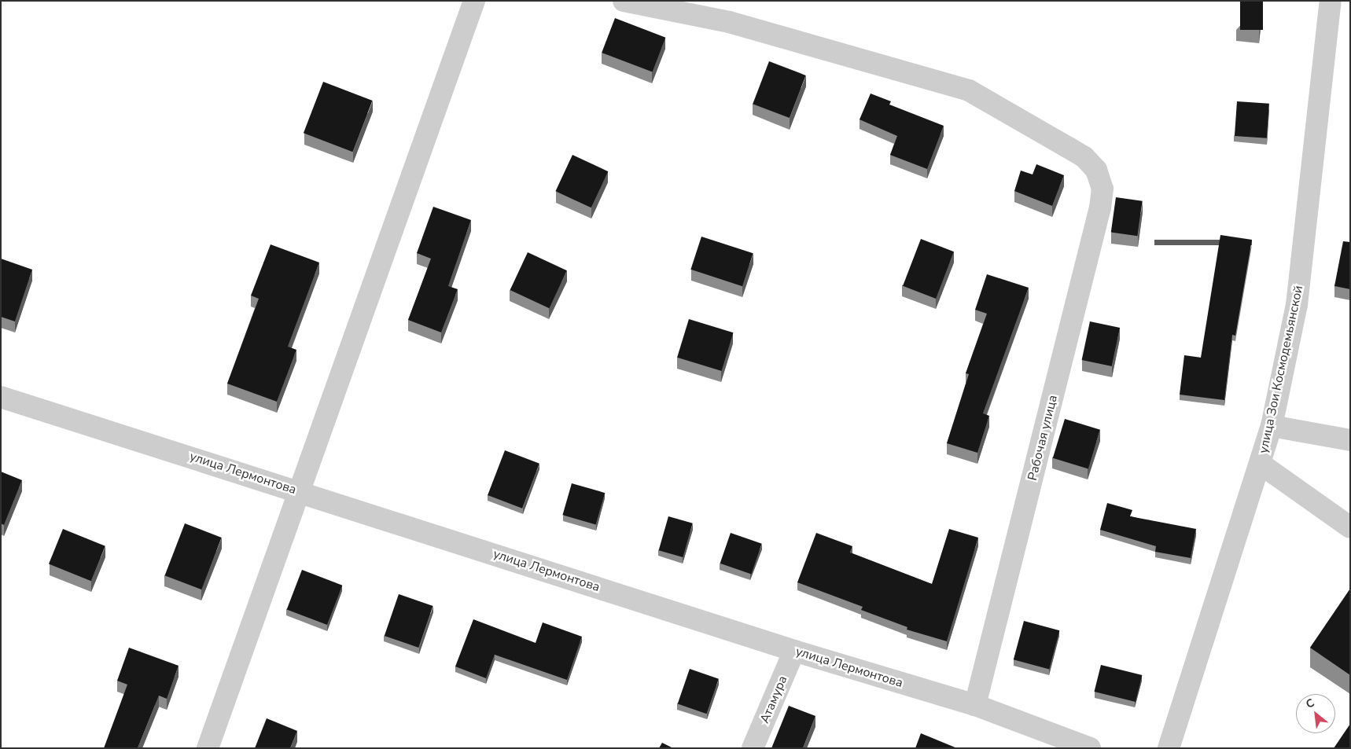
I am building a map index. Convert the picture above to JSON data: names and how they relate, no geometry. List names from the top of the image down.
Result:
{
  "streets": {
    "street": [
      "улица Зои Космодемьянской",
      "Рабочая улица",
      "улица Лермонтова",
      "Атамура"
    ]
  },
  "crossings": [
    ["Рабочая улица", "улица Лермонтова"],
    ["улица Лермонтова", "Атамура"]
  ],
  "north": "top left"
}
